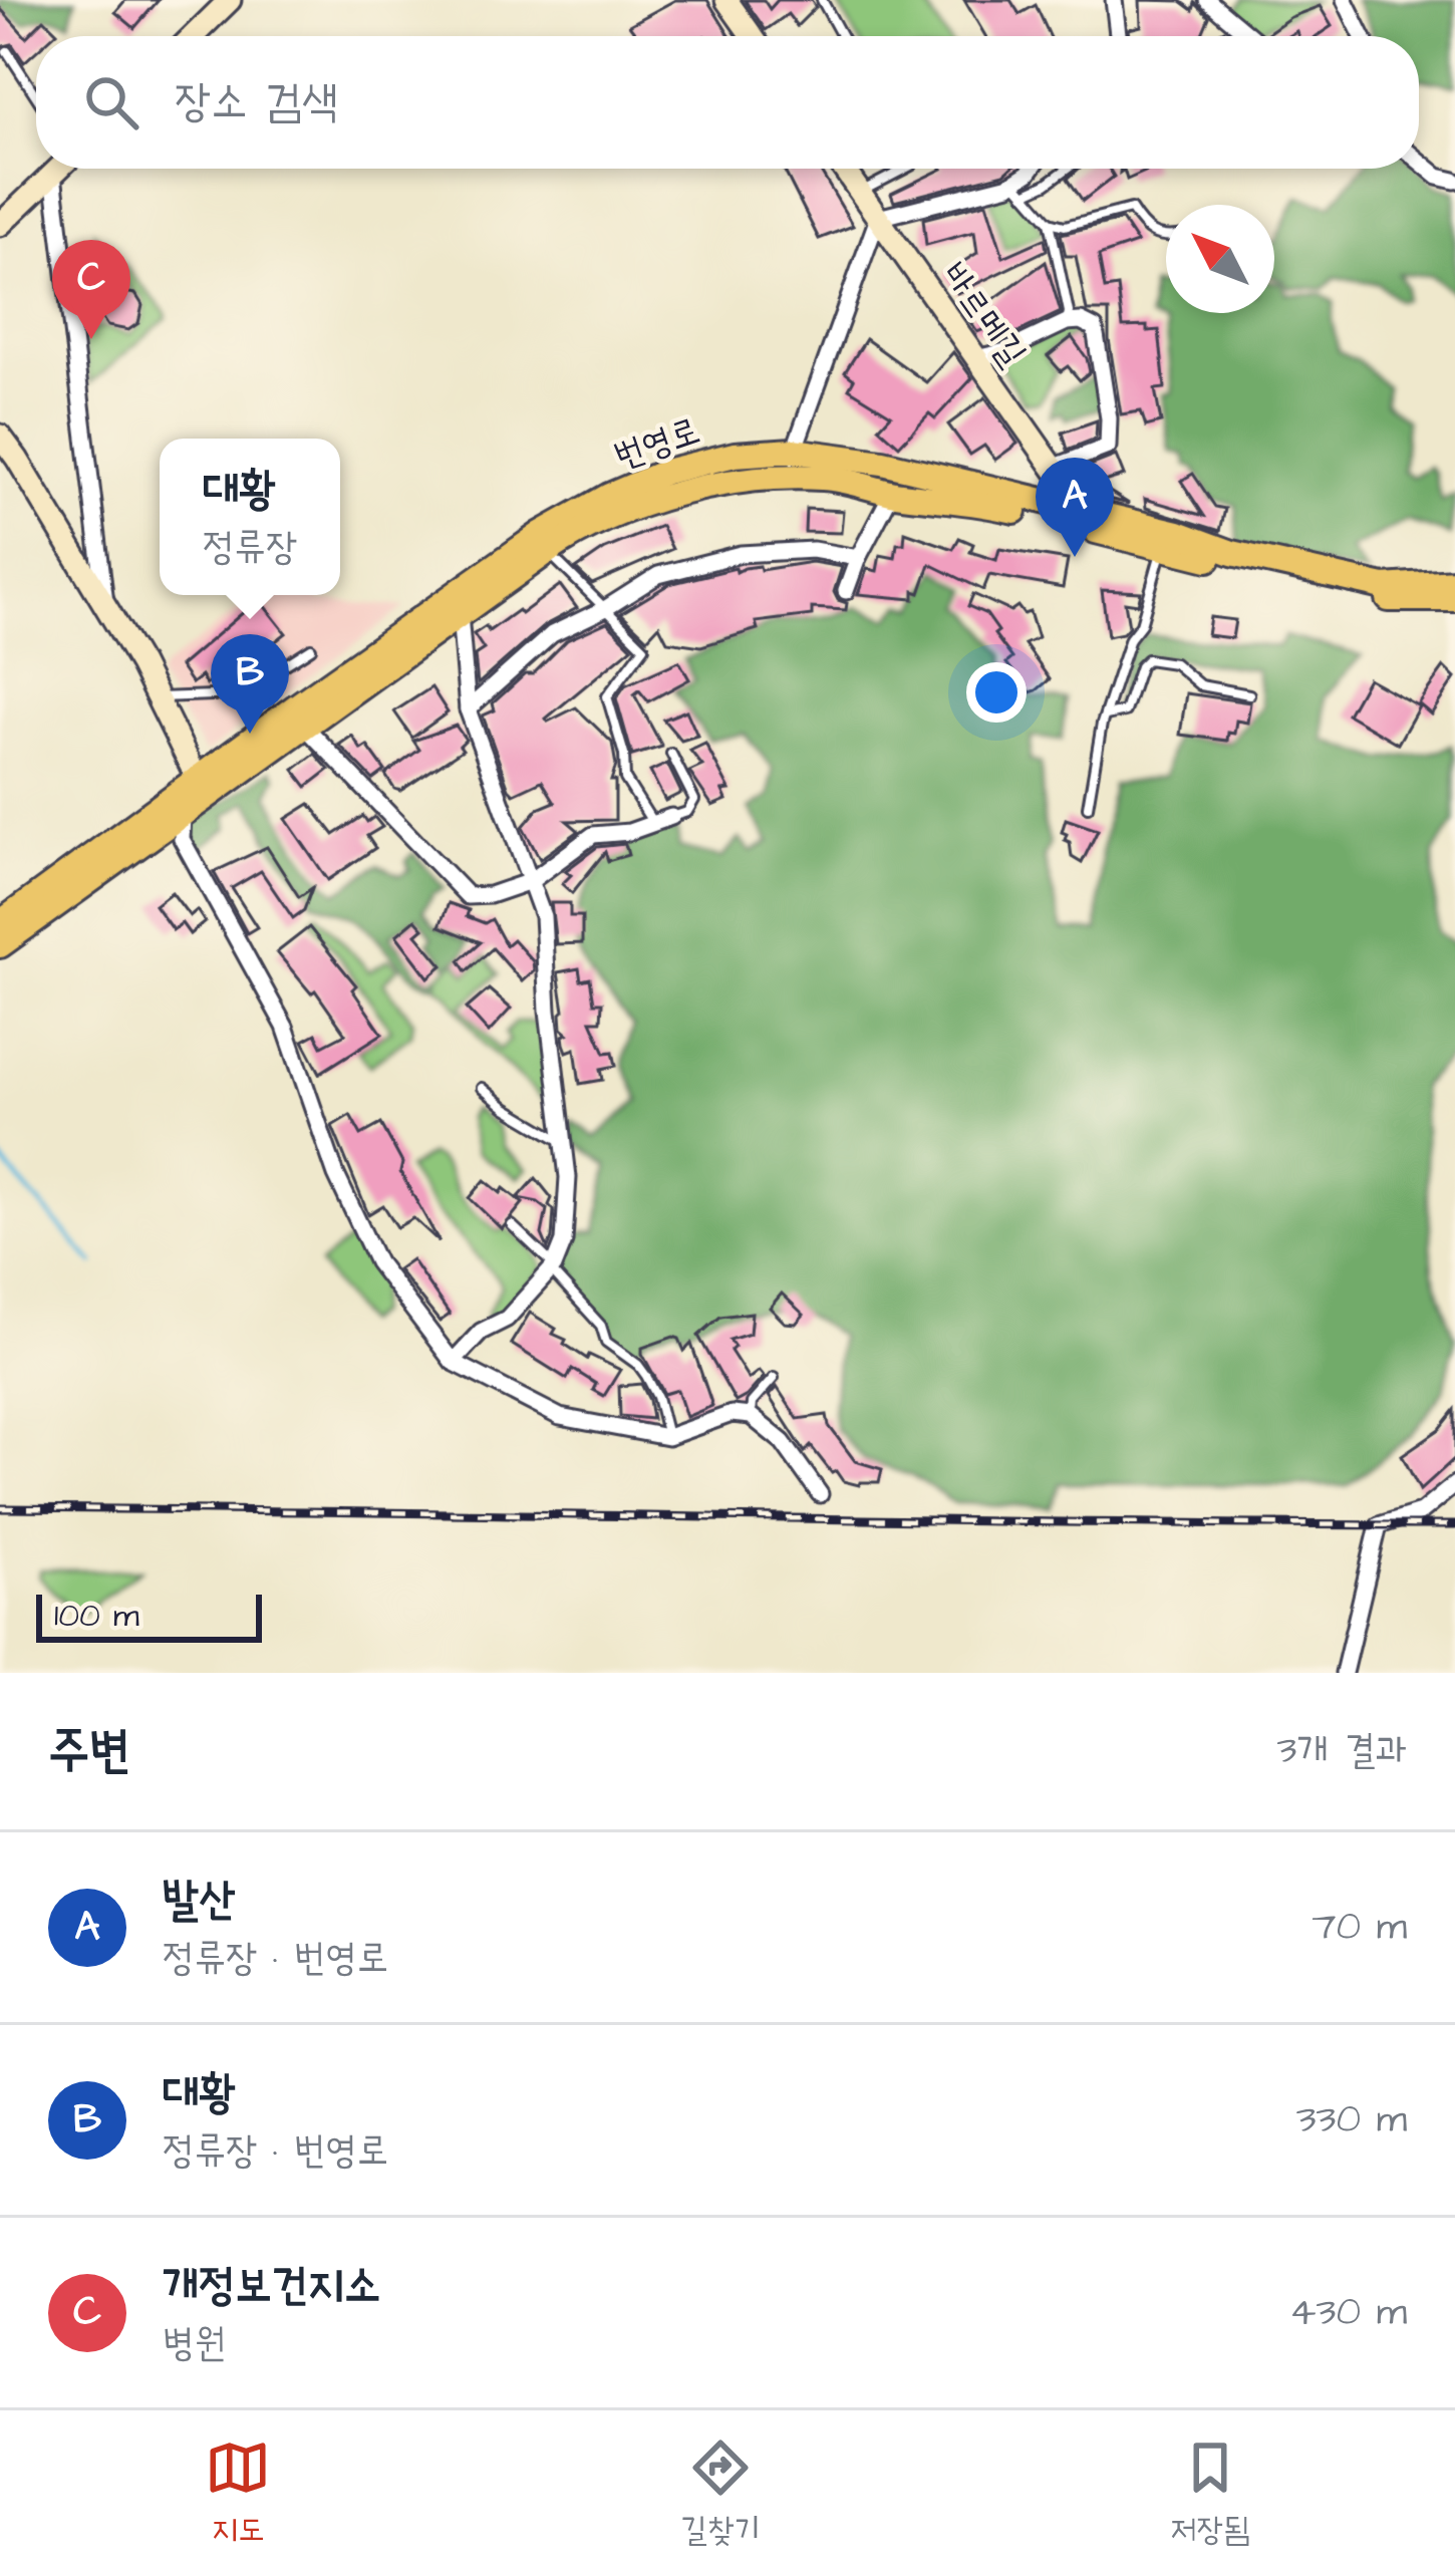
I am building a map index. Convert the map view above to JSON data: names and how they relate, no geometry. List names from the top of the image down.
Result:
{
  "streets": {
    "main road": ["번영로"],
    "street": ["바르메길"]
  },
  "crossings": [
    ["바르메길", "번영로"]
  ],
  "scale_bar": "100 m",
  "north": "top left",
  "page": {
    "search": "장소 검색",
    "pins": ["C", "A", "B"],
    "popup": ["대황", "정류장"],
    "scale": "100 m",
    "heading": ["주변", "3개 결과"],
    "list": [
      {
        "mark": "A",
        "name": "발산",
        "note": "정류장 · 번영로",
        "value": "70 m"
      },
      {
        "mark": "B",
        "name": "대황",
        "note": "정류장 · 번영로",
        "value": "330 m"
      },
      {
        "mark": "C",
        "name": "개정보건지소",
        "note": "병원",
        "value": "430 m"
      }
    ],
    "nav": ["지도", "길찾기", "저장됨"]
  }
}
